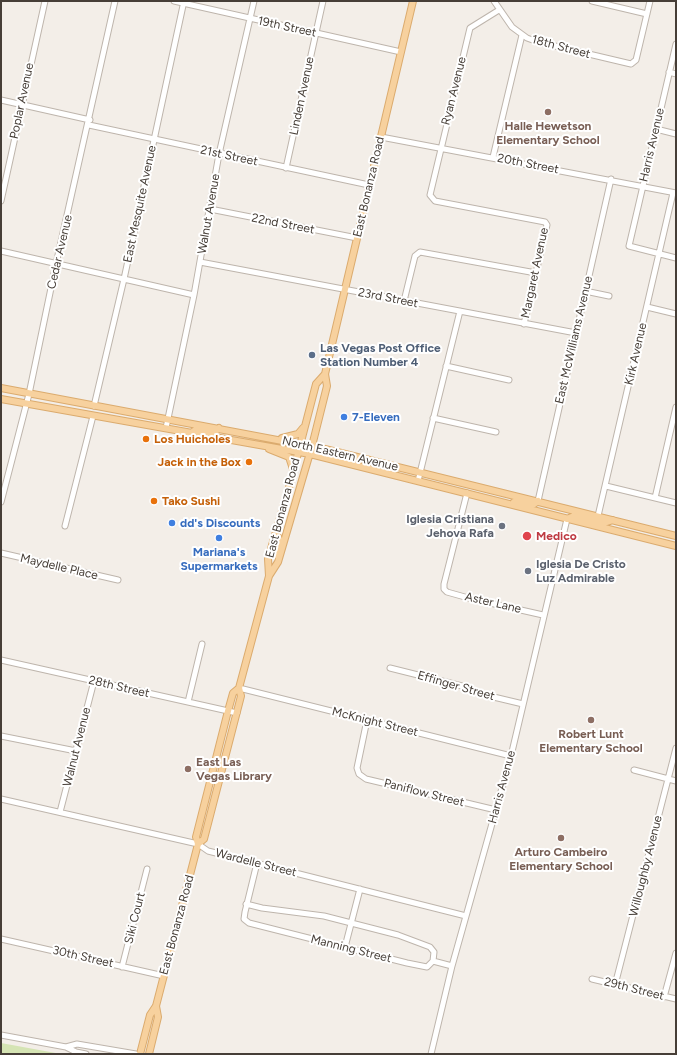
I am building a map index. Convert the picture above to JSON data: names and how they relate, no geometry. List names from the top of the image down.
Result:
{
  "streets": {
    "main road": ["East Bonanza Road", "North Eastern Avenue"],
    "street": [
      "19th Street",
      "18th Street",
      "Ryan Avenue",
      "Linden Avenue",
      "Poplar Avenue",
      "Harris Avenue",
      "21st Street",
      "20th Street",
      "East Mesquite Avenue",
      "Walnut Avenue",
      "22nd Street",
      "Cedar Avenue",
      "Margaret Avenue",
      "23rd Street",
      "East McWilliams Avenue",
      "Kirk Avenue",
      "Maydelle Place",
      "Aster Lane",
      "Effinger Street",
      "28th Street",
      "McKnight Street",
      "Paniflow Street",
      "Wardelle Street",
      "Willoughby Avenue",
      "Siki Court",
      "Manning Street",
      "30th Street",
      "29th Street"
    ]
  },
  "crossings": [
    ["19th Street", "Linden Avenue"],
    ["19th Street", "East Bonanza Road"],
    ["19th Street", "East Mesquite Avenue"],
    ["19th Street", "Walnut Avenue"],
    ["18th Street", "Ryan Avenue"],
    ["Ryan Avenue", "20th Street"],
    ["Ryan Avenue", "Margaret Avenue"],
    ["Linden Avenue", "21st Street"],
    ["Poplar Avenue", "21st Street"],
    ["Harris Avenue", "20th Street"],
    ["Harris Avenue", "Kirk Avenue"],
    ["Harris Avenue", "North Eastern Avenue"],
    ["Harris Avenue", "Aster Lane"],
    ["Harris Avenue", "Effinger Street"],
    ["Harris Avenue", "McKnight Street"],
    ["Harris Avenue", "Paniflow Street"],
    ["Harris Avenue", "Wardelle Street"],
    ["Harris Avenue", "Manning Street"],
    ["21st Street", "East Bonanza Road"],
    ["21st Street", "East Mesquite Avenue"],
    ["21st Street", "Walnut Avenue"],
    ["21st Street", "Cedar Avenue"],
    ["20th Street", "East Bonanza Road"],
    ["20th Street", "East McWilliams Avenue"],
    ["20th Street", "Kirk Avenue"],
    ["East Bonanza Road", "22nd Street"],
    ["East Bonanza Road", "23rd Street"],
    ["East Bonanza Road", "North Eastern Avenue"],
    ["East Bonanza Road", "28th Street"],
    ["East Bonanza Road", "McKnight Street"],
    ["East Bonanza Road", "Wardelle Street"],
    ["East Bonanza Road", "30th Street"],
    ["East Mesquite Avenue", "North Eastern Avenue"],
    ["Walnut Avenue", "22nd Street"],
    ["Walnut Avenue", "23rd Street"],
    ["Walnut Avenue", "North Eastern Avenue"],
    ["Walnut Avenue", "28th Street"],
    ["Walnut Avenue", "Wardelle Street"],
    ["Cedar Avenue", "North Eastern Avenue"],
    ["Margaret Avenue", "23rd Street"],
    ["23rd Street", "East McWilliams Avenue"],
    ["East McWilliams Avenue", "North Eastern Avenue"],
    ["Kirk Avenue", "North Eastern Avenue"],
    ["North Eastern Avenue", "Aster Lane"],
    ["McKnight Street", "Paniflow Street"],
    ["Willoughby Avenue", "29th Street"],
    ["Siki Court", "30th Street"]
  ],
  "places": [
    "Halle Hewetson Elementary School",
    "Las Vegas Post Office Station Number 4",
    "7-Eleven",
    "Los Huicholes",
    "Jack in the Box",
    "Tako Sushi",
    "dd's Discounts",
    "Iglesia Cristiana Jehova Rafa",
    "Medico",
    "Mariana's Supermarkets",
    "Iglesia De Cristo Luz Admirable",
    "Robert Lunt Elementary School",
    "East Las Vegas Library",
    "Arturo Cambeiro Elementary School"
  ]
}
